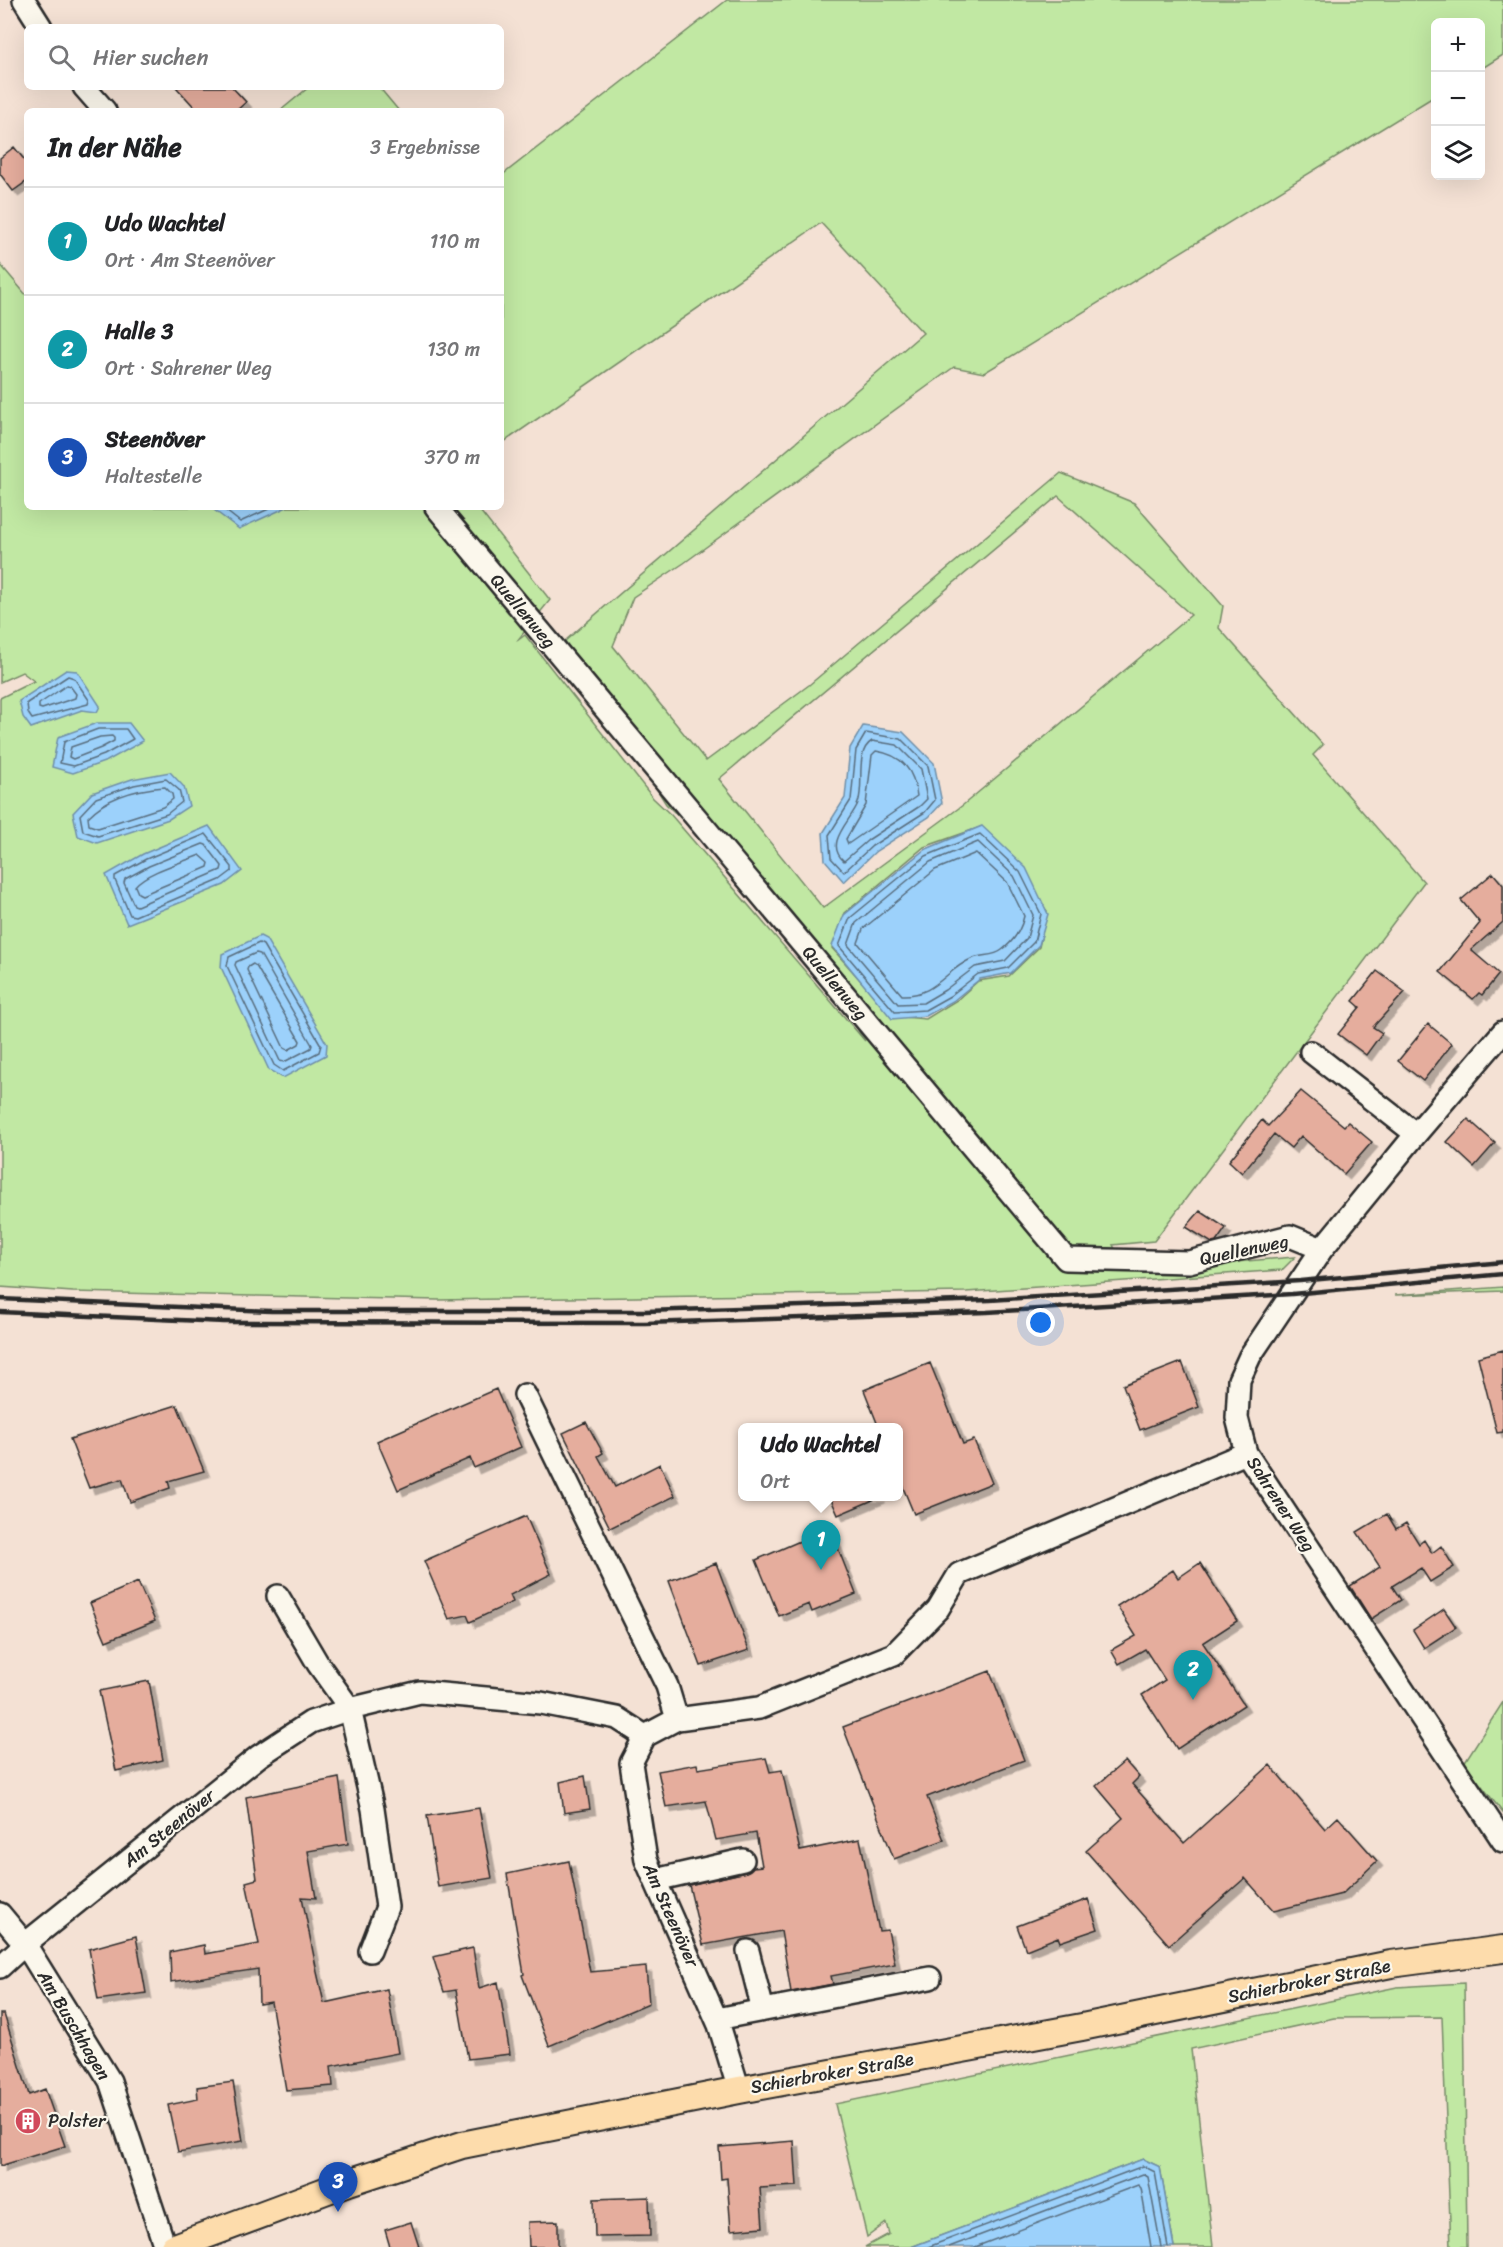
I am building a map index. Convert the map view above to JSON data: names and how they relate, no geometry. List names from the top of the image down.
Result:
{
  "streets": {
    "main road": ["Schierbroker Straße"],
    "street": [
      "Quellenweg",
      "Sahrener Weg",
      "Am Steenöver",
      "Am Buschhagen"
    ]
  },
  "crossings": [
    ["Quellenweg", "Sahrener Weg"],
    ["Am Steenöver", "Schierbroker Straße"],
    ["Am Steenöver", "Am Buschhagen"]
  ],
  "places": {
    "building": ["Polster"]
  },
  "page": {
    "map_buttons": ["+", "−"],
    "search": "Hier suchen",
    "heading": ["In der Nähe", "3 Ergebnisse"],
    "list": [
      {
        "mark": "1",
        "name": "Udo Wachtel",
        "note": "Ort · Am Steenöver",
        "value": "110 m"
      },
      {
        "mark": "2",
        "name": "Halle 3",
        "note": "Ort · Sahrener Weg",
        "value": "130 m"
      },
      {
        "mark": "3",
        "name": "Steenöver",
        "note": "Haltestelle",
        "value": "370 m"
      }
    ],
    "popup": ["Udo Wachtel", "Ort"],
    "pins": ["1", "2", "3"]
  }
}
